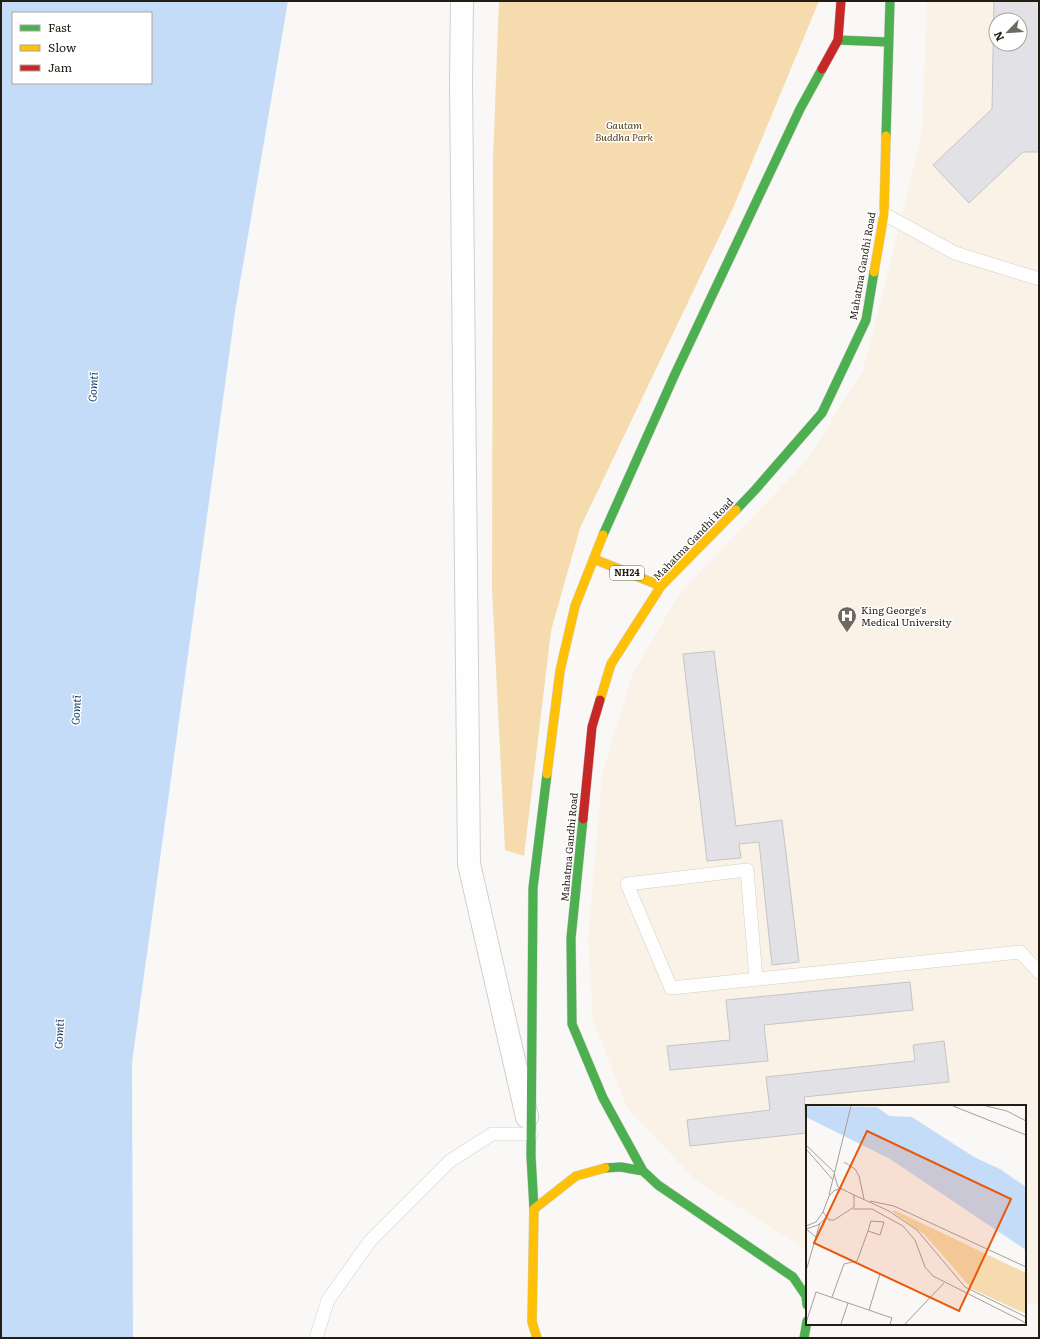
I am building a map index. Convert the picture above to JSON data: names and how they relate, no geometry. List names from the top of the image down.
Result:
{
  "streets": {
    "main road": ["Mahatma Gandhi Road", "NH24"]
  },
  "crossings": [
    ["Mahatma Gandhi Road", "NH24"]
  ],
  "water": ["Gomtī"],
  "parks": ["Gautam Buddha Park"],
  "places": {
    "hospital": ["King George's Medical University"]
  },
  "legend": ["Fast", "Slow", "Jam"],
  "north": "bottom left"
}
